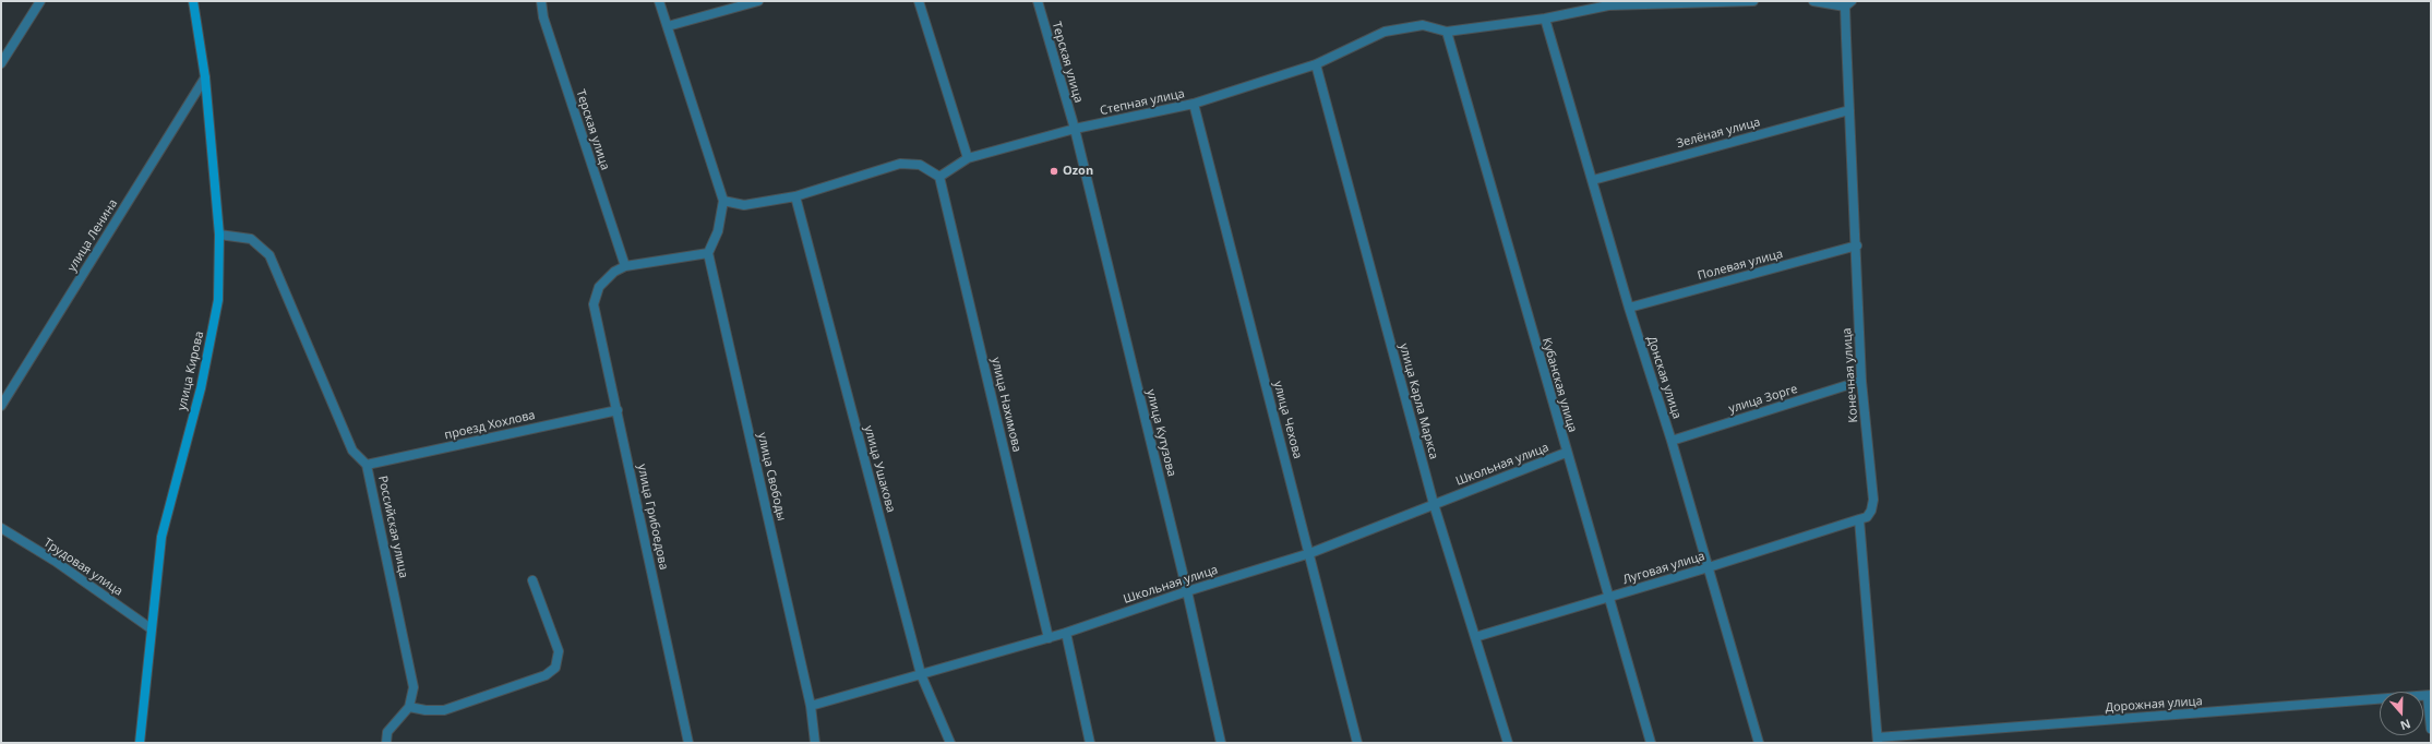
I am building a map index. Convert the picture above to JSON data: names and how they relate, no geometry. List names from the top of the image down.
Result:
{
  "streets": {
    "main road": ["улица Кирова"],
    "street": [
      "Терская улица",
      "Степная улица",
      "Зелёная улица",
      "улица Ленина",
      "Полевая улица",
      "Конечная улица",
      "Донская улица",
      "Кубанская улица",
      "улица Зорге",
      "улица Карла Маркса",
      "улица Нахимова",
      "улица Чехова",
      "проезд Хохлова",
      "улица Кутузова",
      "Школьная улица",
      "улица Ушакова",
      "улица Свободы",
      "улица Грибоедова",
      "Российская улица",
      "Трудовая улица",
      "Луговая улица",
      "Дорожная улица"
    ]
  },
  "crossings": [
    ["Терская улица", "Степная улица"],
    ["Терская улица", "улица Кутузова"],
    ["Терская улица", "улица Грибоедова"],
    ["Степная улица", "Донская улица"],
    ["Степная улица", "Кубанская улица"],
    ["Степная улица", "улица Карла Маркса"],
    ["Степная улица", "улица Нахимова"],
    ["Степная улица", "улица Чехова"],
    ["Степная улица", "улица Кутузова"],
    ["Зелёная улица", "Конечная улица"],
    ["Зелёная улица", "Донская улица"],
    ["улица Ленина", "улица Кирова"],
    ["Полевая улица", "Конечная улица"],
    ["Полевая улица", "Донская улица"],
    ["улица Кирова", "Российская улица"],
    ["улица Кирова", "Трудовая улица"],
    ["Конечная улица", "улица Зорге"],
    ["Конечная улица", "Луговая улица"],
    ["Донская улица", "улица Зорге"],
    ["Донская улица", "Луговая улица"],
    ["Кубанская улица", "Школьная улица"],
    ["Кубанская улица", "Луговая улица"],
    ["улица Карла Маркса", "Школьная улица"],
    ["улица Карла Маркса", "Луговая улица"],
    ["улица Нахимова", "Школьная улица"],
    ["улица Чехова", "Школьная улица"],
    ["проезд Хохлова", "улица Грибоедова"],
    ["проезд Хохлова", "Российская улица"],
    ["улица Кутузова", "Школьная улица"],
    ["Школьная улица", "улица Ушакова"],
    ["Школьная улица", "улица Свободы"]
  ],
  "places": ["Ozon"],
  "north": "bottom"
}
